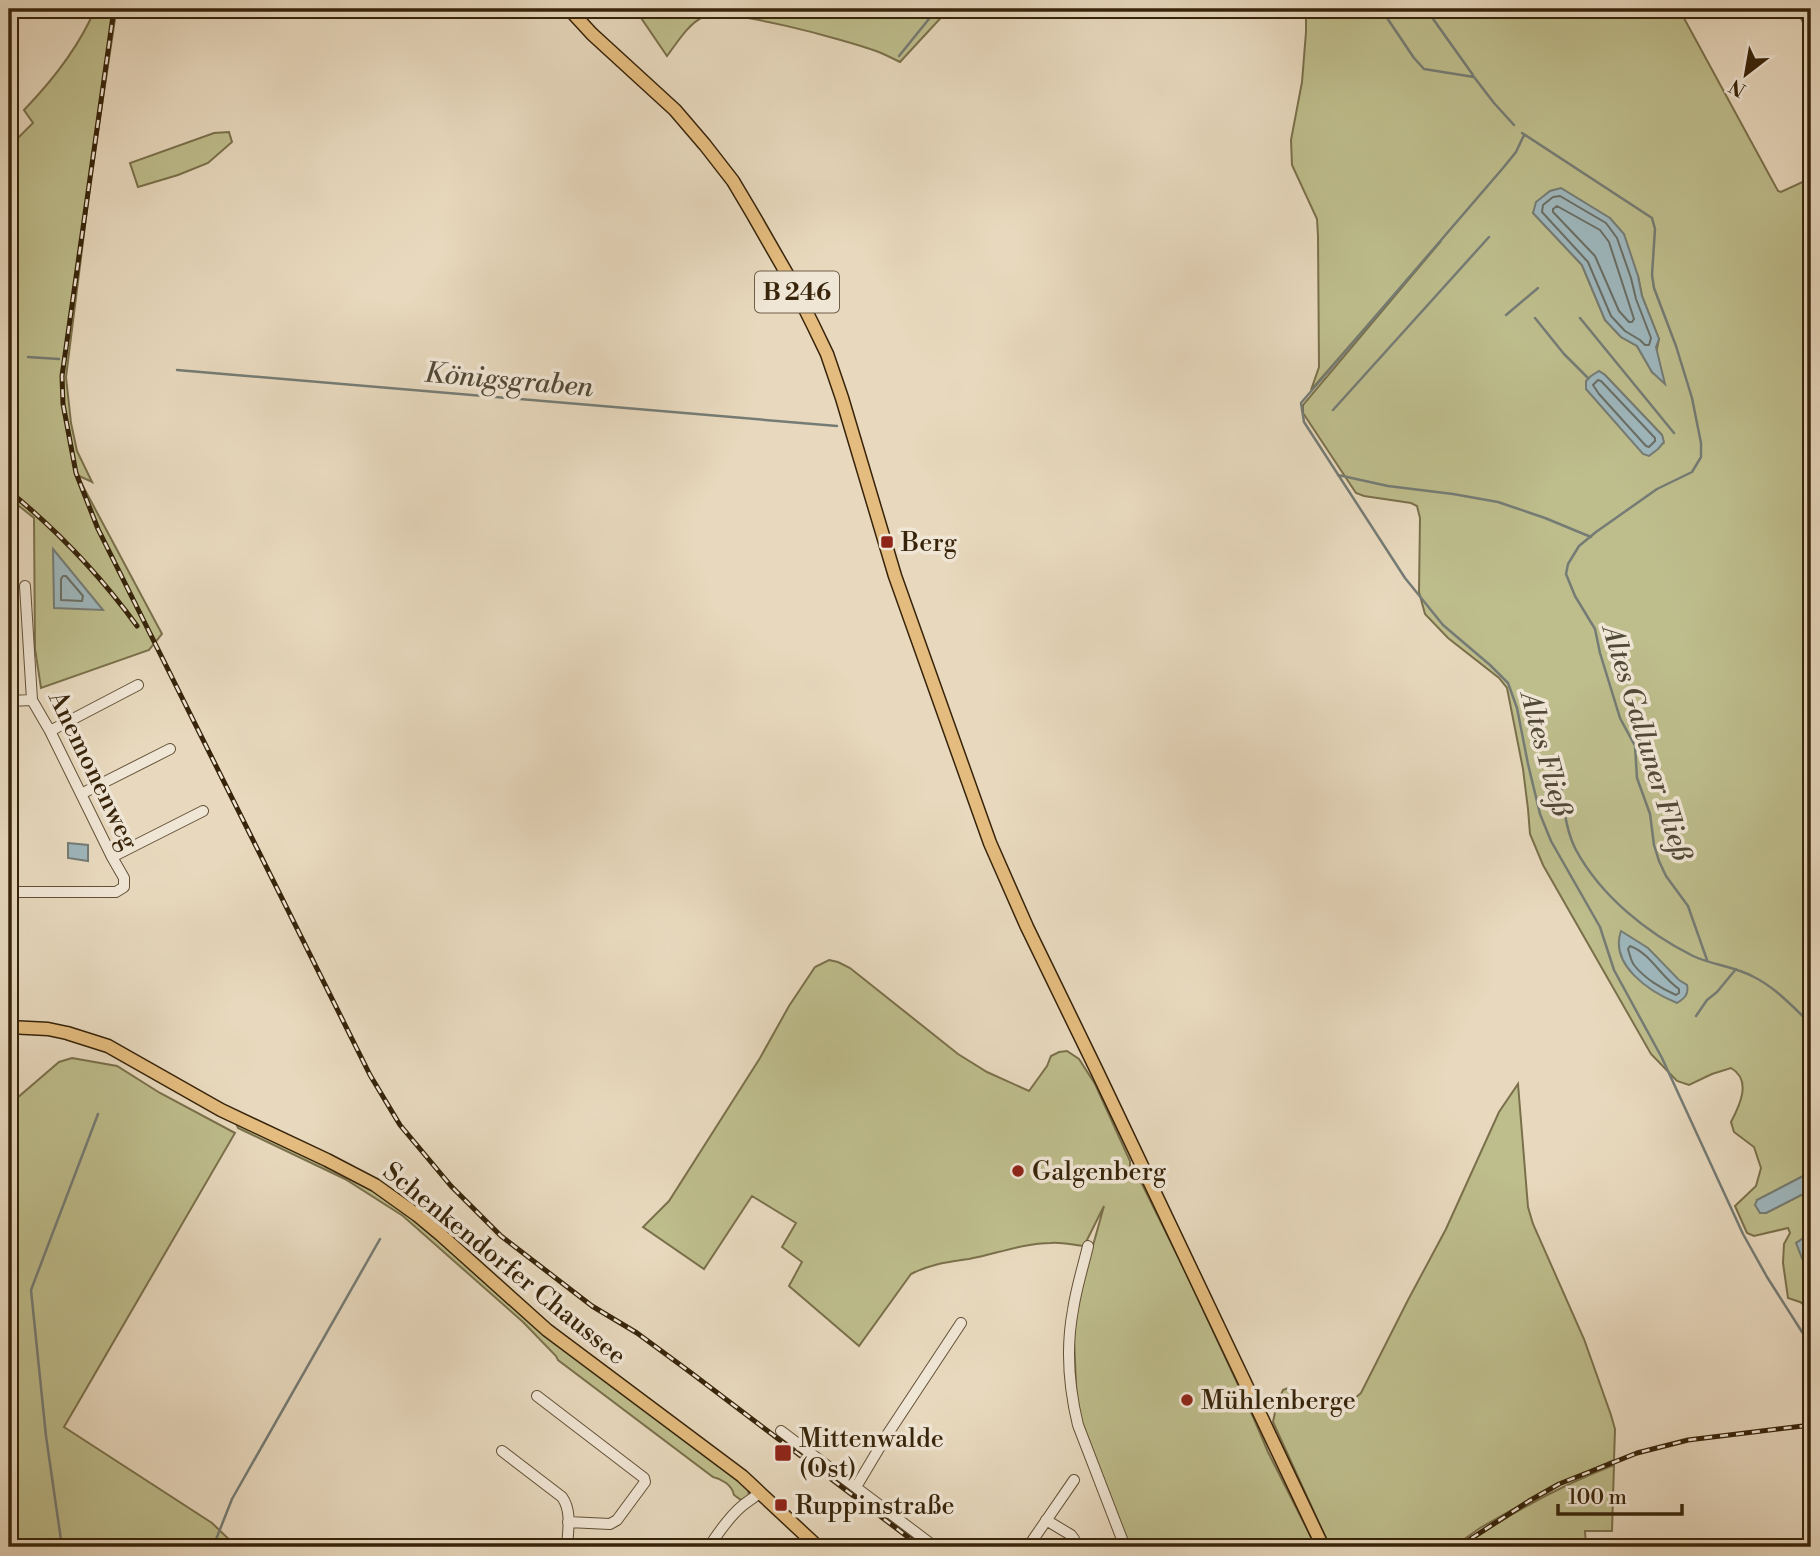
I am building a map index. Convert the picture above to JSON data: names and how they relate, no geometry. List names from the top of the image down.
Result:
{
  "streets": {
    "main road": ["B 246", "Schenkendorfer Chaussee"],
    "street": ["Anemonenweg"]
  },
  "water": ["Königsgraben", "Altes Galluner Fließ", "Altes Fließ"],
  "places": {
    "transit": ["Berg", "Mittenwalde (Ost)", "Ruppinstraße"],
    "other": ["Galgenberg", "Mühlenberge"]
  },
  "scale_bar": "100 m",
  "north": "bottom left"
}
